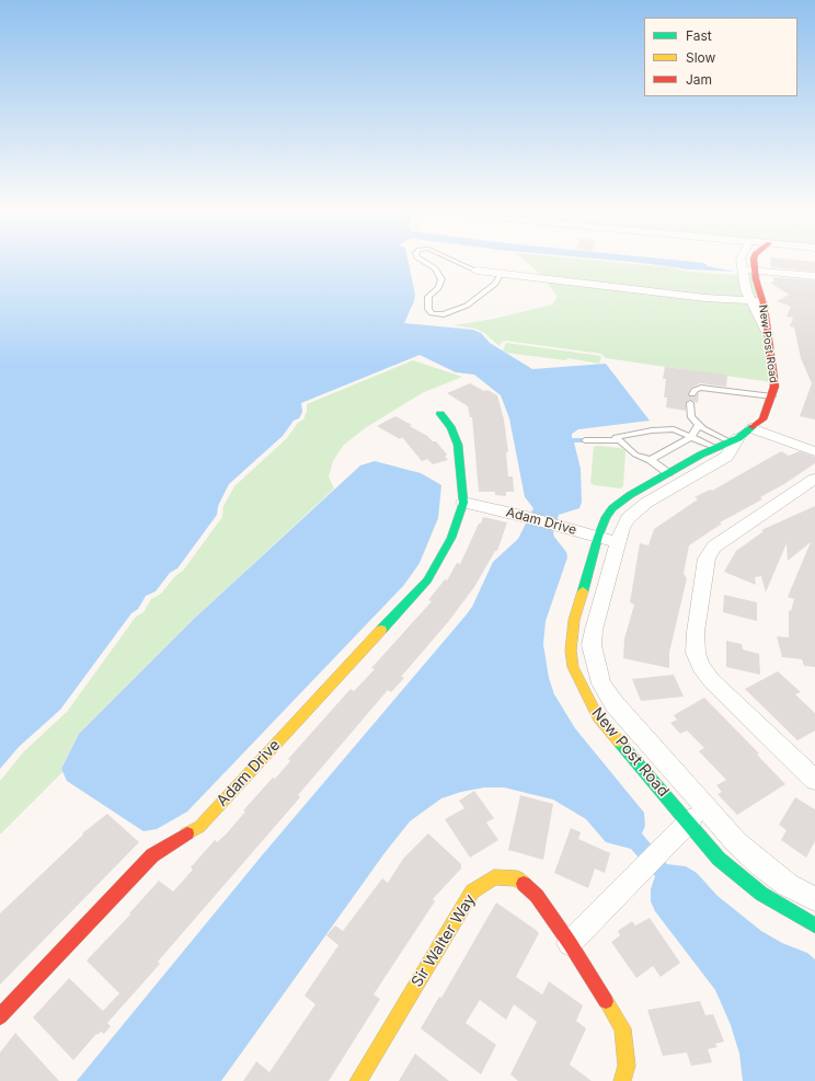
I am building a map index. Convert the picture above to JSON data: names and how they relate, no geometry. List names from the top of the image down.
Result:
{
  "streets": {
    "street": ["New Post Road", "Adam Drive", "Sir Walter Way"]
  },
  "crossings": [
    ["New Post Road", "Adam Drive"]
  ],
  "legend": ["Fast", "Slow", "Jam"]
}
